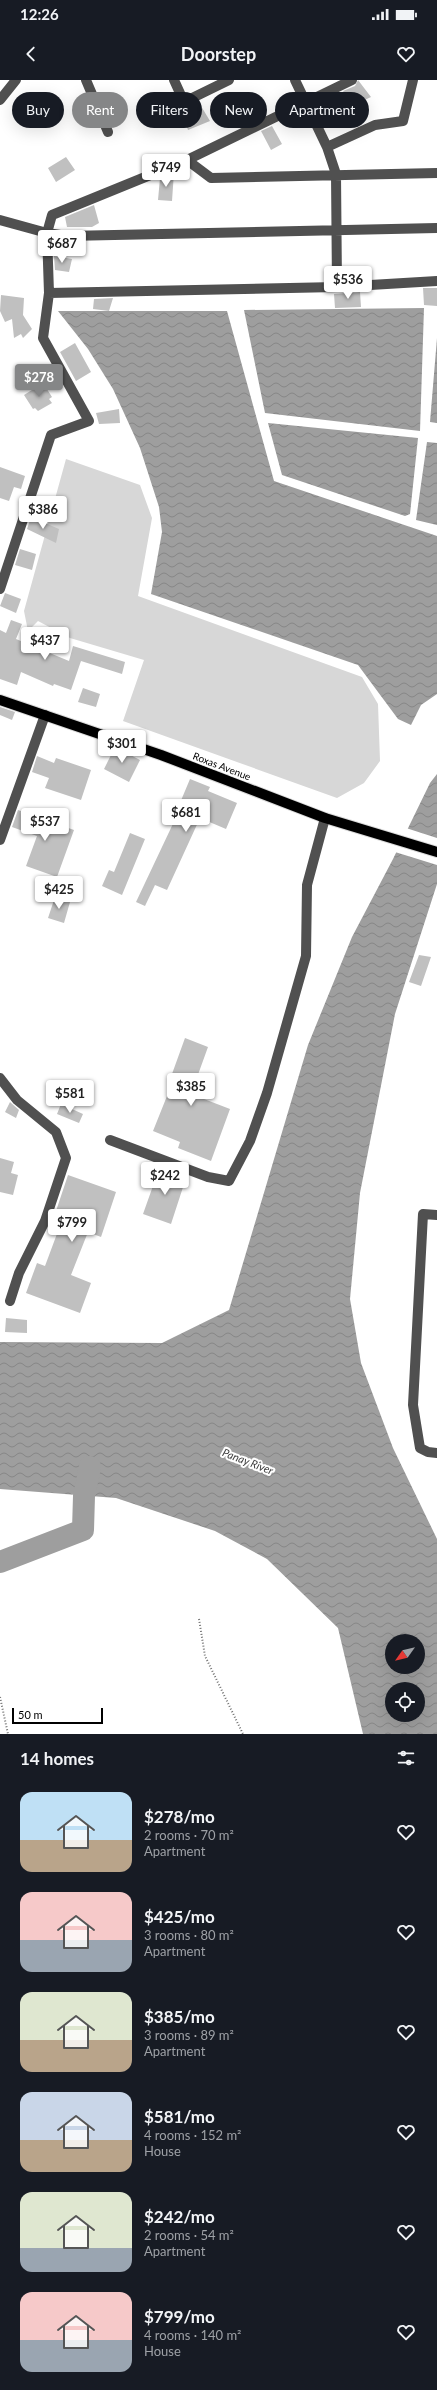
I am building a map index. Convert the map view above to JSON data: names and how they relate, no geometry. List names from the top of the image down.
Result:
{
  "streets": {
    "main road": ["Roxas Avenue"]
  },
  "water": ["Panay River"],
  "scale_bar": "50 m",
  "north": "bottom left",
  "page": {
    "status": "12:26",
    "header": "Doorstep",
    "chip": [
      "Buy",
      "Rent",
      "Filters",
      "New",
      "Apartment"
    ],
    "price": [
      "$749",
      "$687",
      "$536",
      "$278",
      "$386",
      "$437",
      "$301",
      "$681",
      "$537",
      "$425",
      "$385",
      "$581",
      "$242",
      "$799"
    ],
    "scale": "50 m",
    "heading": "14 homes",
    "list": [
      {
        "name": "$278/mo",
        "note": "2 rooms · 70 m² · Apartment"
      },
      {
        "name": "$425/mo",
        "note": "3 rooms · 80 m² · Apartment"
      },
      {
        "name": "$385/mo",
        "note": "3 rooms · 89 m² · Apartment"
      },
      {
        "name": "$581/mo",
        "note": "4 rooms · 152 m² · House"
      },
      {
        "name": "$242/mo",
        "note": "2 rooms · 54 m² · Apartment"
      },
      {
        "name": "$799/mo",
        "note": "4 rooms · 140 m² · House"
      }
    ]
  }
}
